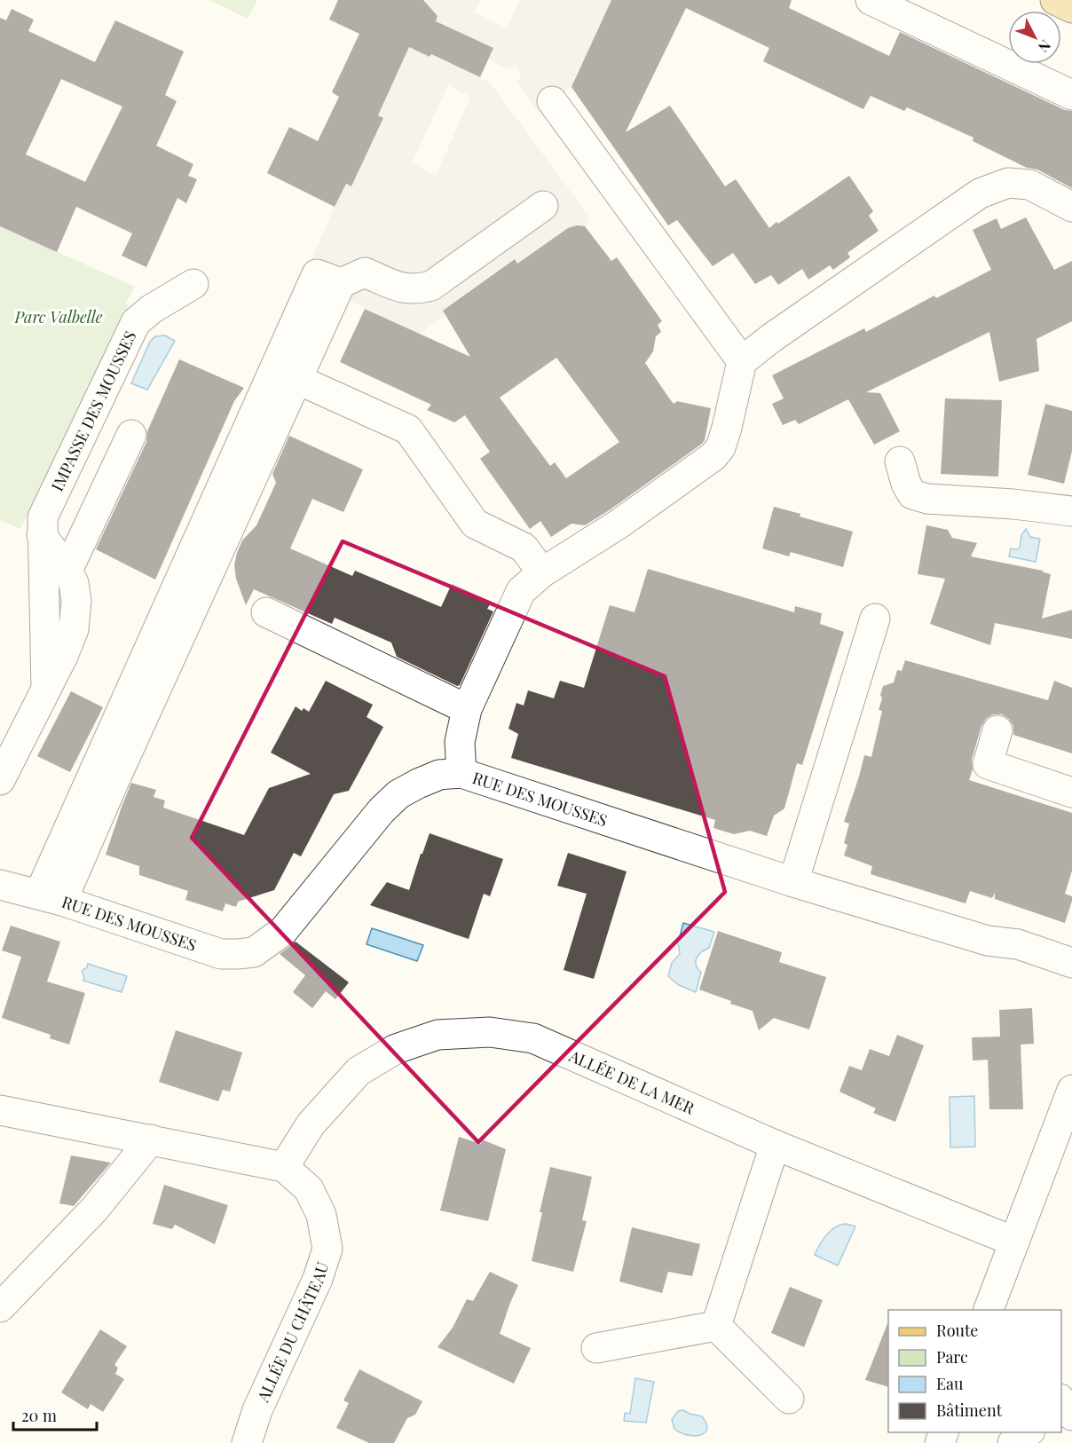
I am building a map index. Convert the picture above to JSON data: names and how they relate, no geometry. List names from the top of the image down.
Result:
{
  "streets": {
    "street": [
      "IMPASSE DES MOUSSES",
      "RUE DES MOUSSES",
      "ALLÉE DE LA MER",
      "ALLÉE DU CHÂTEAU"
    ]
  },
  "crossings": [
    ["ALLÉE DE LA MER", "ALLÉE DU CHÂTEAU"]
  ],
  "parks": ["Parc Valbelle"],
  "legend": [
    "Route",
    "Parc",
    "Eau",
    "Bâtiment"
  ],
  "scale_bar": "20 m",
  "north": "bottom right"
}
